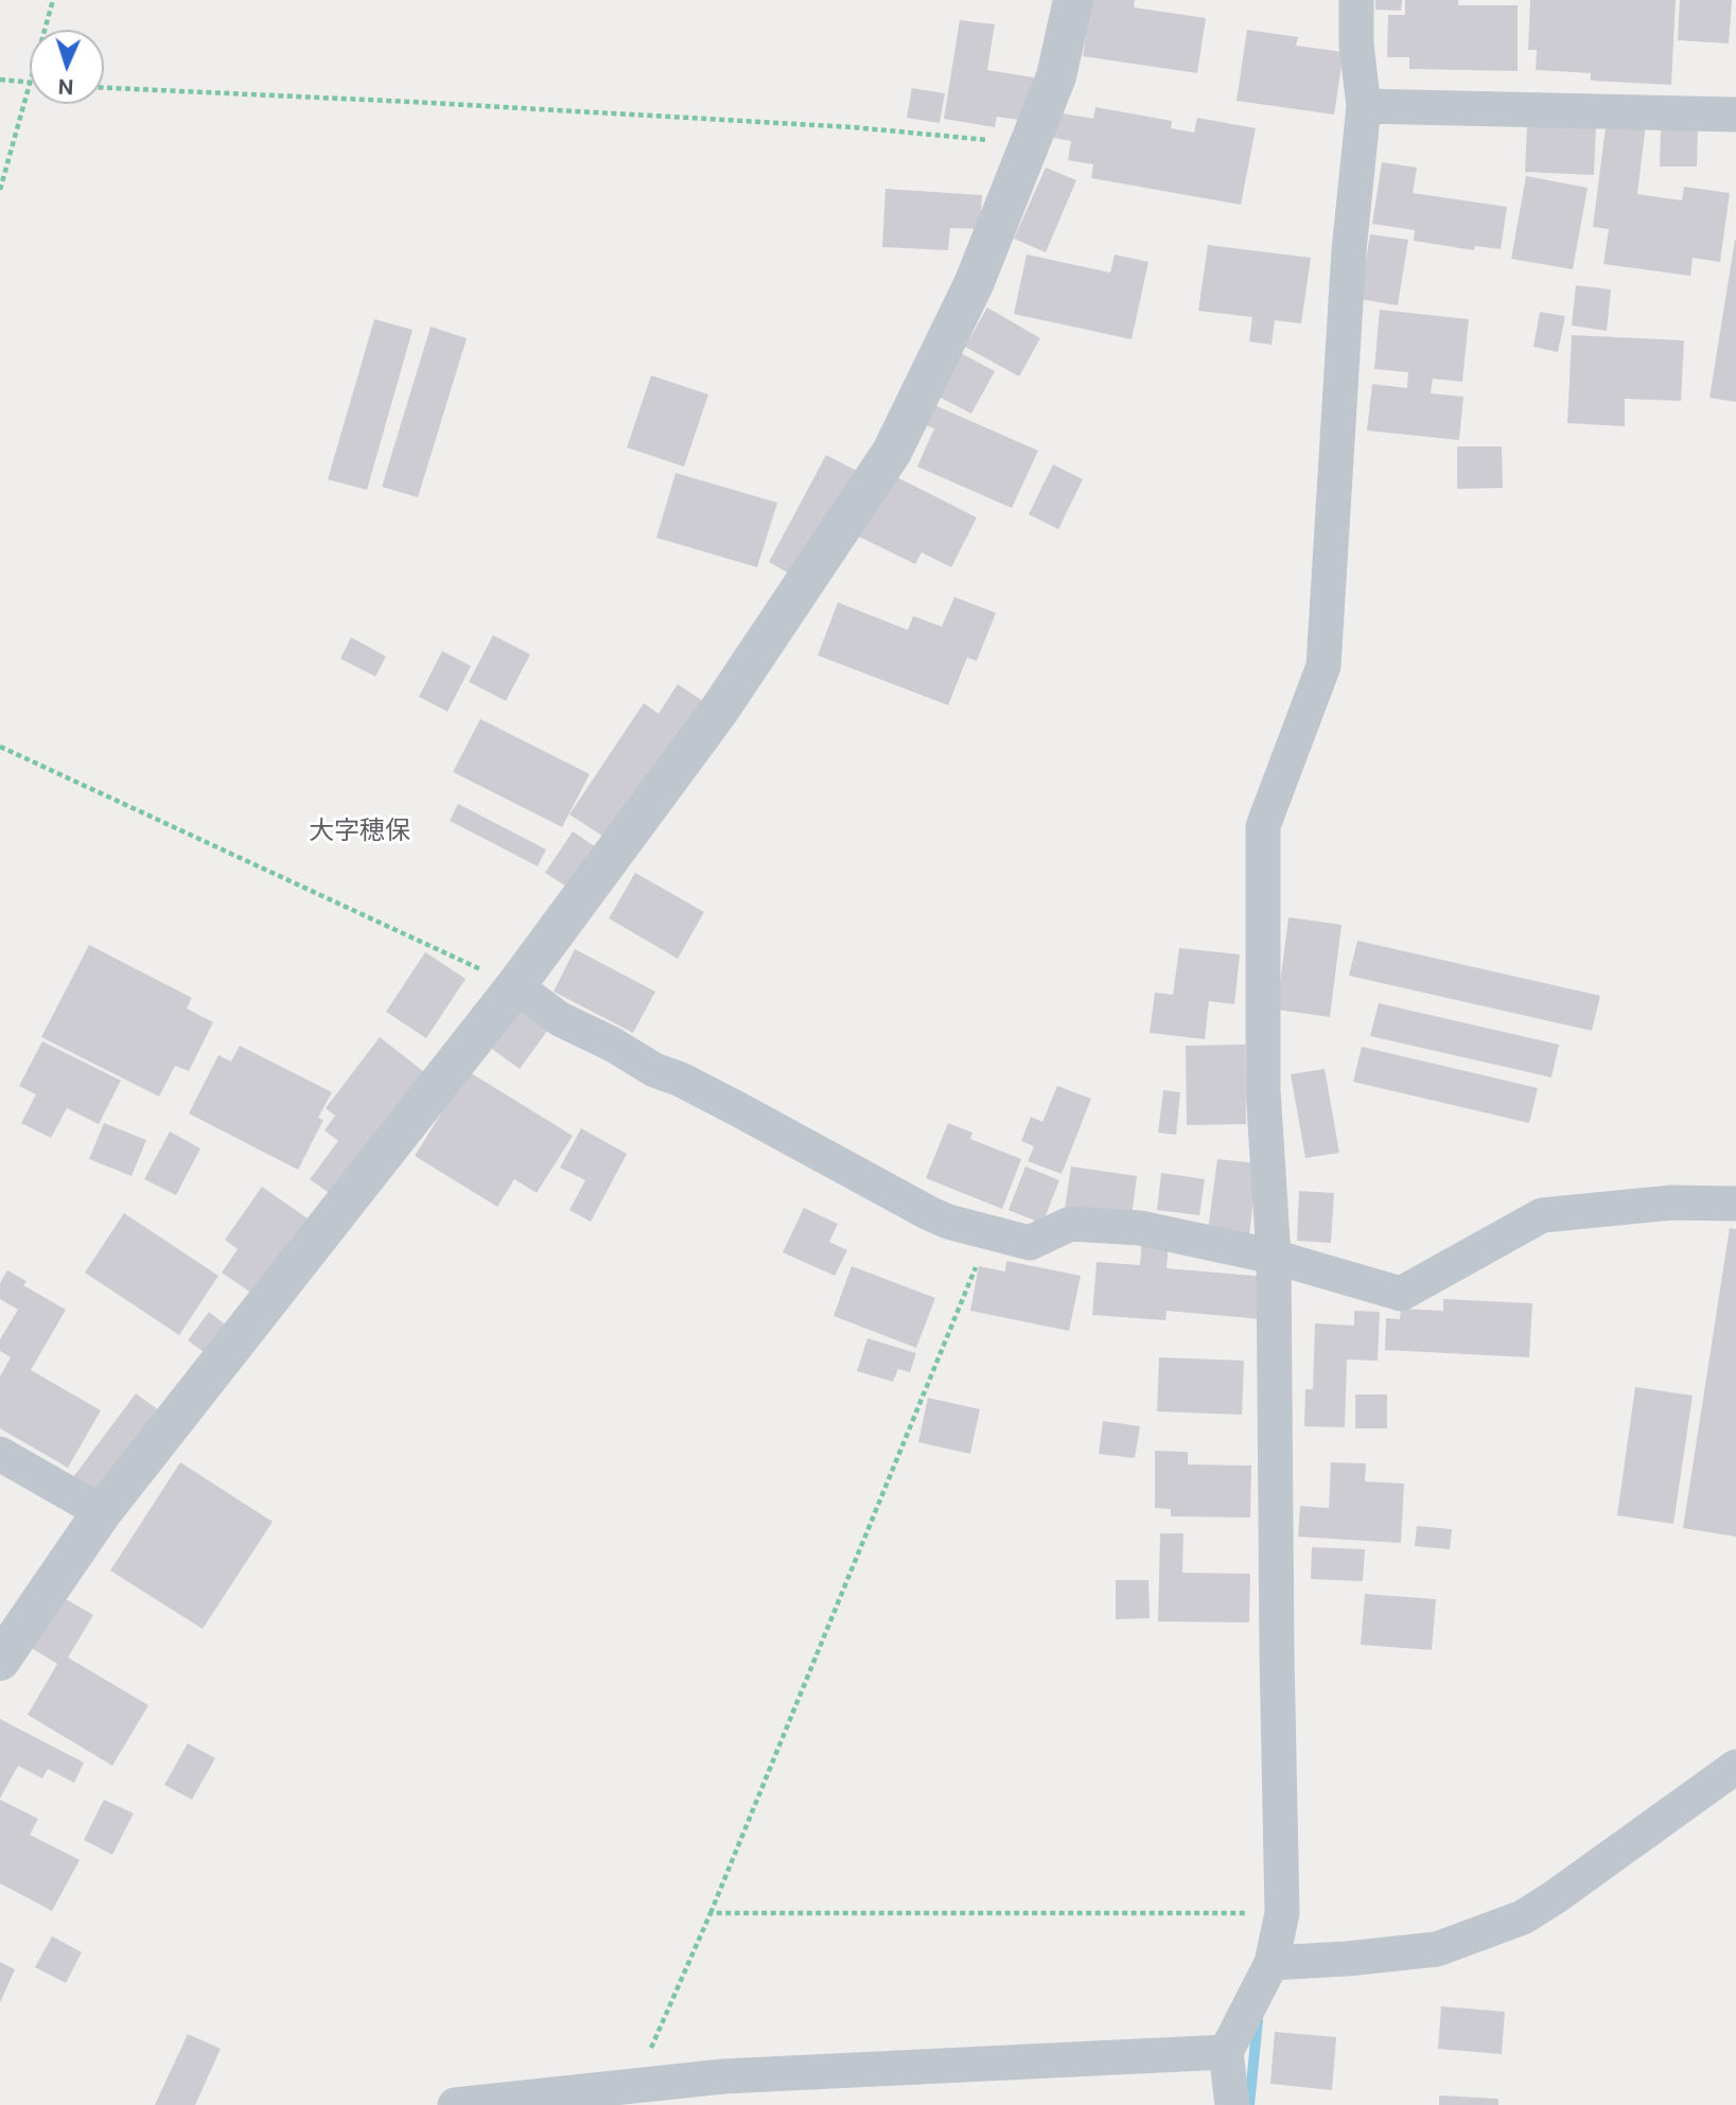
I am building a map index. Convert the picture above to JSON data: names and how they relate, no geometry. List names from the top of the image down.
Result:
{
  "districts": ["大字穂保"],
  "north": "bottom"
}
